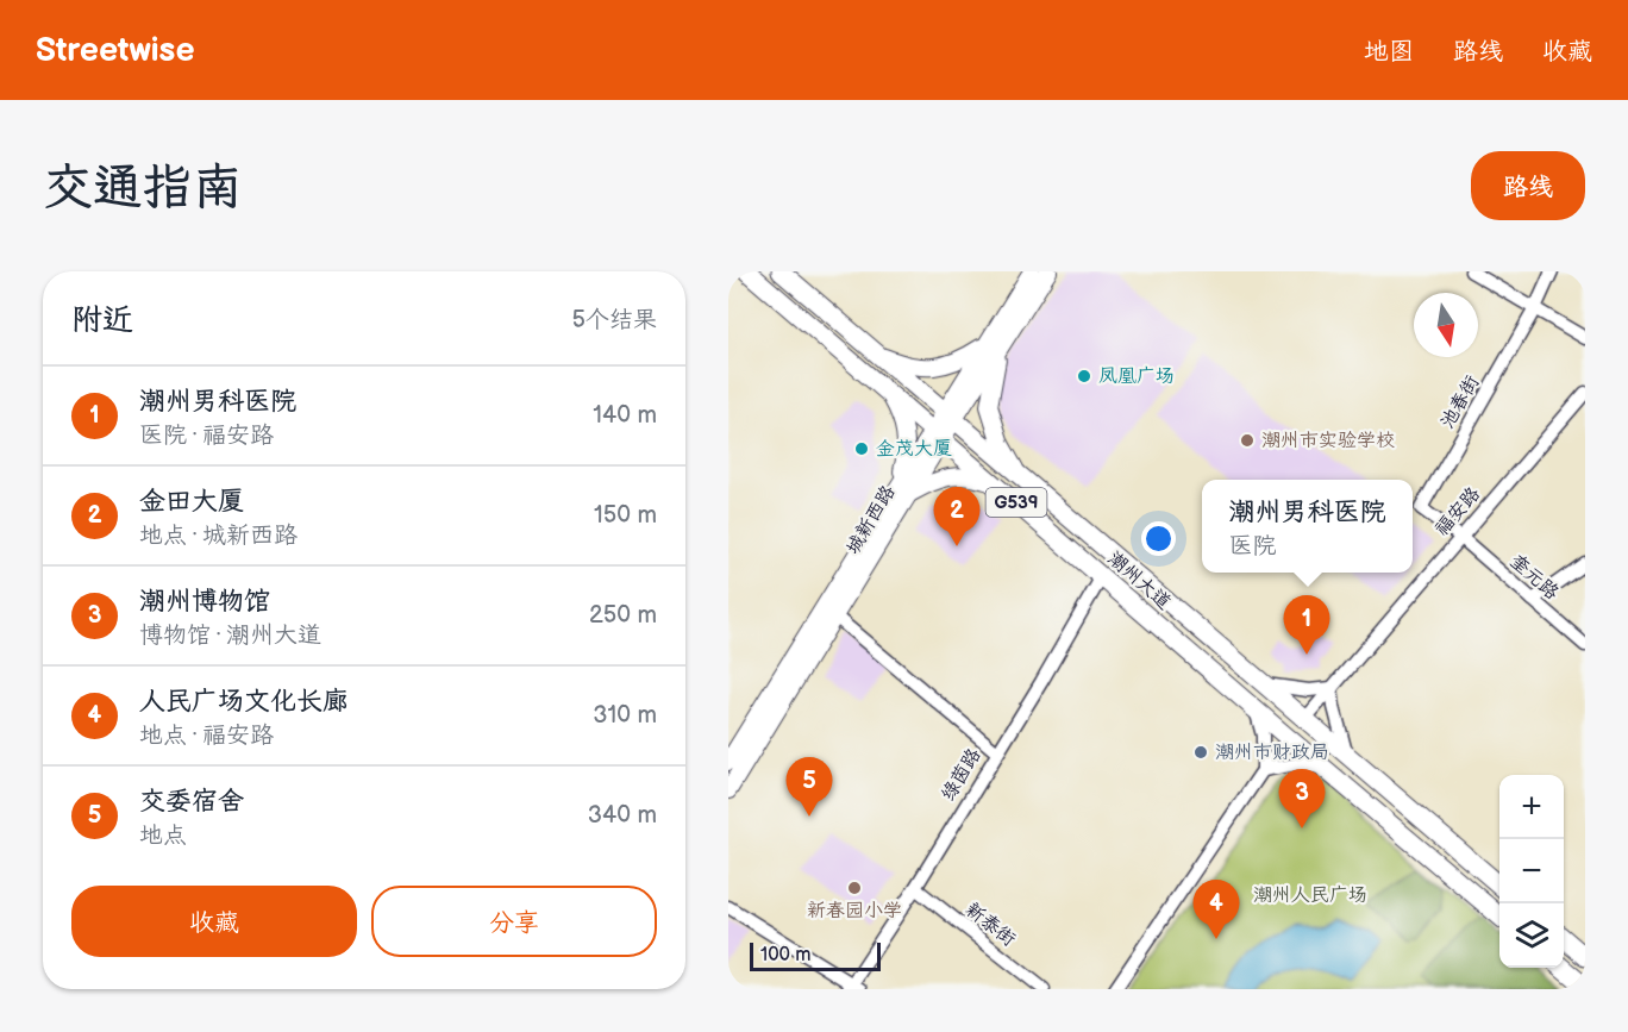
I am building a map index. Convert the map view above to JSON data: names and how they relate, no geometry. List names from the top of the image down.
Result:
{
  "streets": {
    "highway": ["G539", "潮州大道"],
    "main road": ["城新西路"],
    "street": [
      "池春街",
      "福安路",
      "奎元路",
      "绿茵路",
      "新泰街"
    ]
  },
  "crossings": [
    ["池春街", "福安路"],
    ["池春街", "奎元路"],
    ["福安路", "奎元路"],
    ["福安路", "潮州大道"],
    ["城新西路", "潮州大道"],
    ["潮州大道", "绿茵路"],
    ["绿茵路", "新泰街"]
  ],
  "parks": ["潮州人民广场"],
  "places": [
    "凤凰广场",
    "潮州市实验学校",
    "金茂大厦",
    "潮州市财政局",
    "新春园小学"
  ],
  "scale_bar": "100 m",
  "north": "bottom",
  "page": {
    "header": "Streetwise",
    "nav": ["地图", "路线", "收藏"],
    "buttons": [
      "路线",
      ["收藏", "分享"]
    ],
    "title": "交通指南",
    "heading": ["附近", "5个结果"],
    "list": [
      {
        "mark": "1",
        "name": "潮州男科医院",
        "note": "医院 · 福安路",
        "value": "140 m"
      },
      {
        "mark": "2",
        "name": "金田大厦",
        "note": "地点 · 城新西路",
        "value": "150 m"
      },
      {
        "mark": "3",
        "name": "潮州博物馆",
        "note": "博物馆 · 潮州大道",
        "value": "250 m"
      },
      {
        "mark": "4",
        "name": "人民广场文化长廊",
        "note": "地点 · 福安路",
        "value": "310 m"
      },
      {
        "mark": "5",
        "name": "交委宿舍",
        "note": "地点",
        "value": "340 m"
      }
    ],
    "popup": ["潮州男科医院", "医院"],
    "pins": [
      "2",
      "1",
      "5",
      "3",
      "4"
    ],
    "map_buttons": ["+", "−"],
    "scale": "100 m"
  }
}
